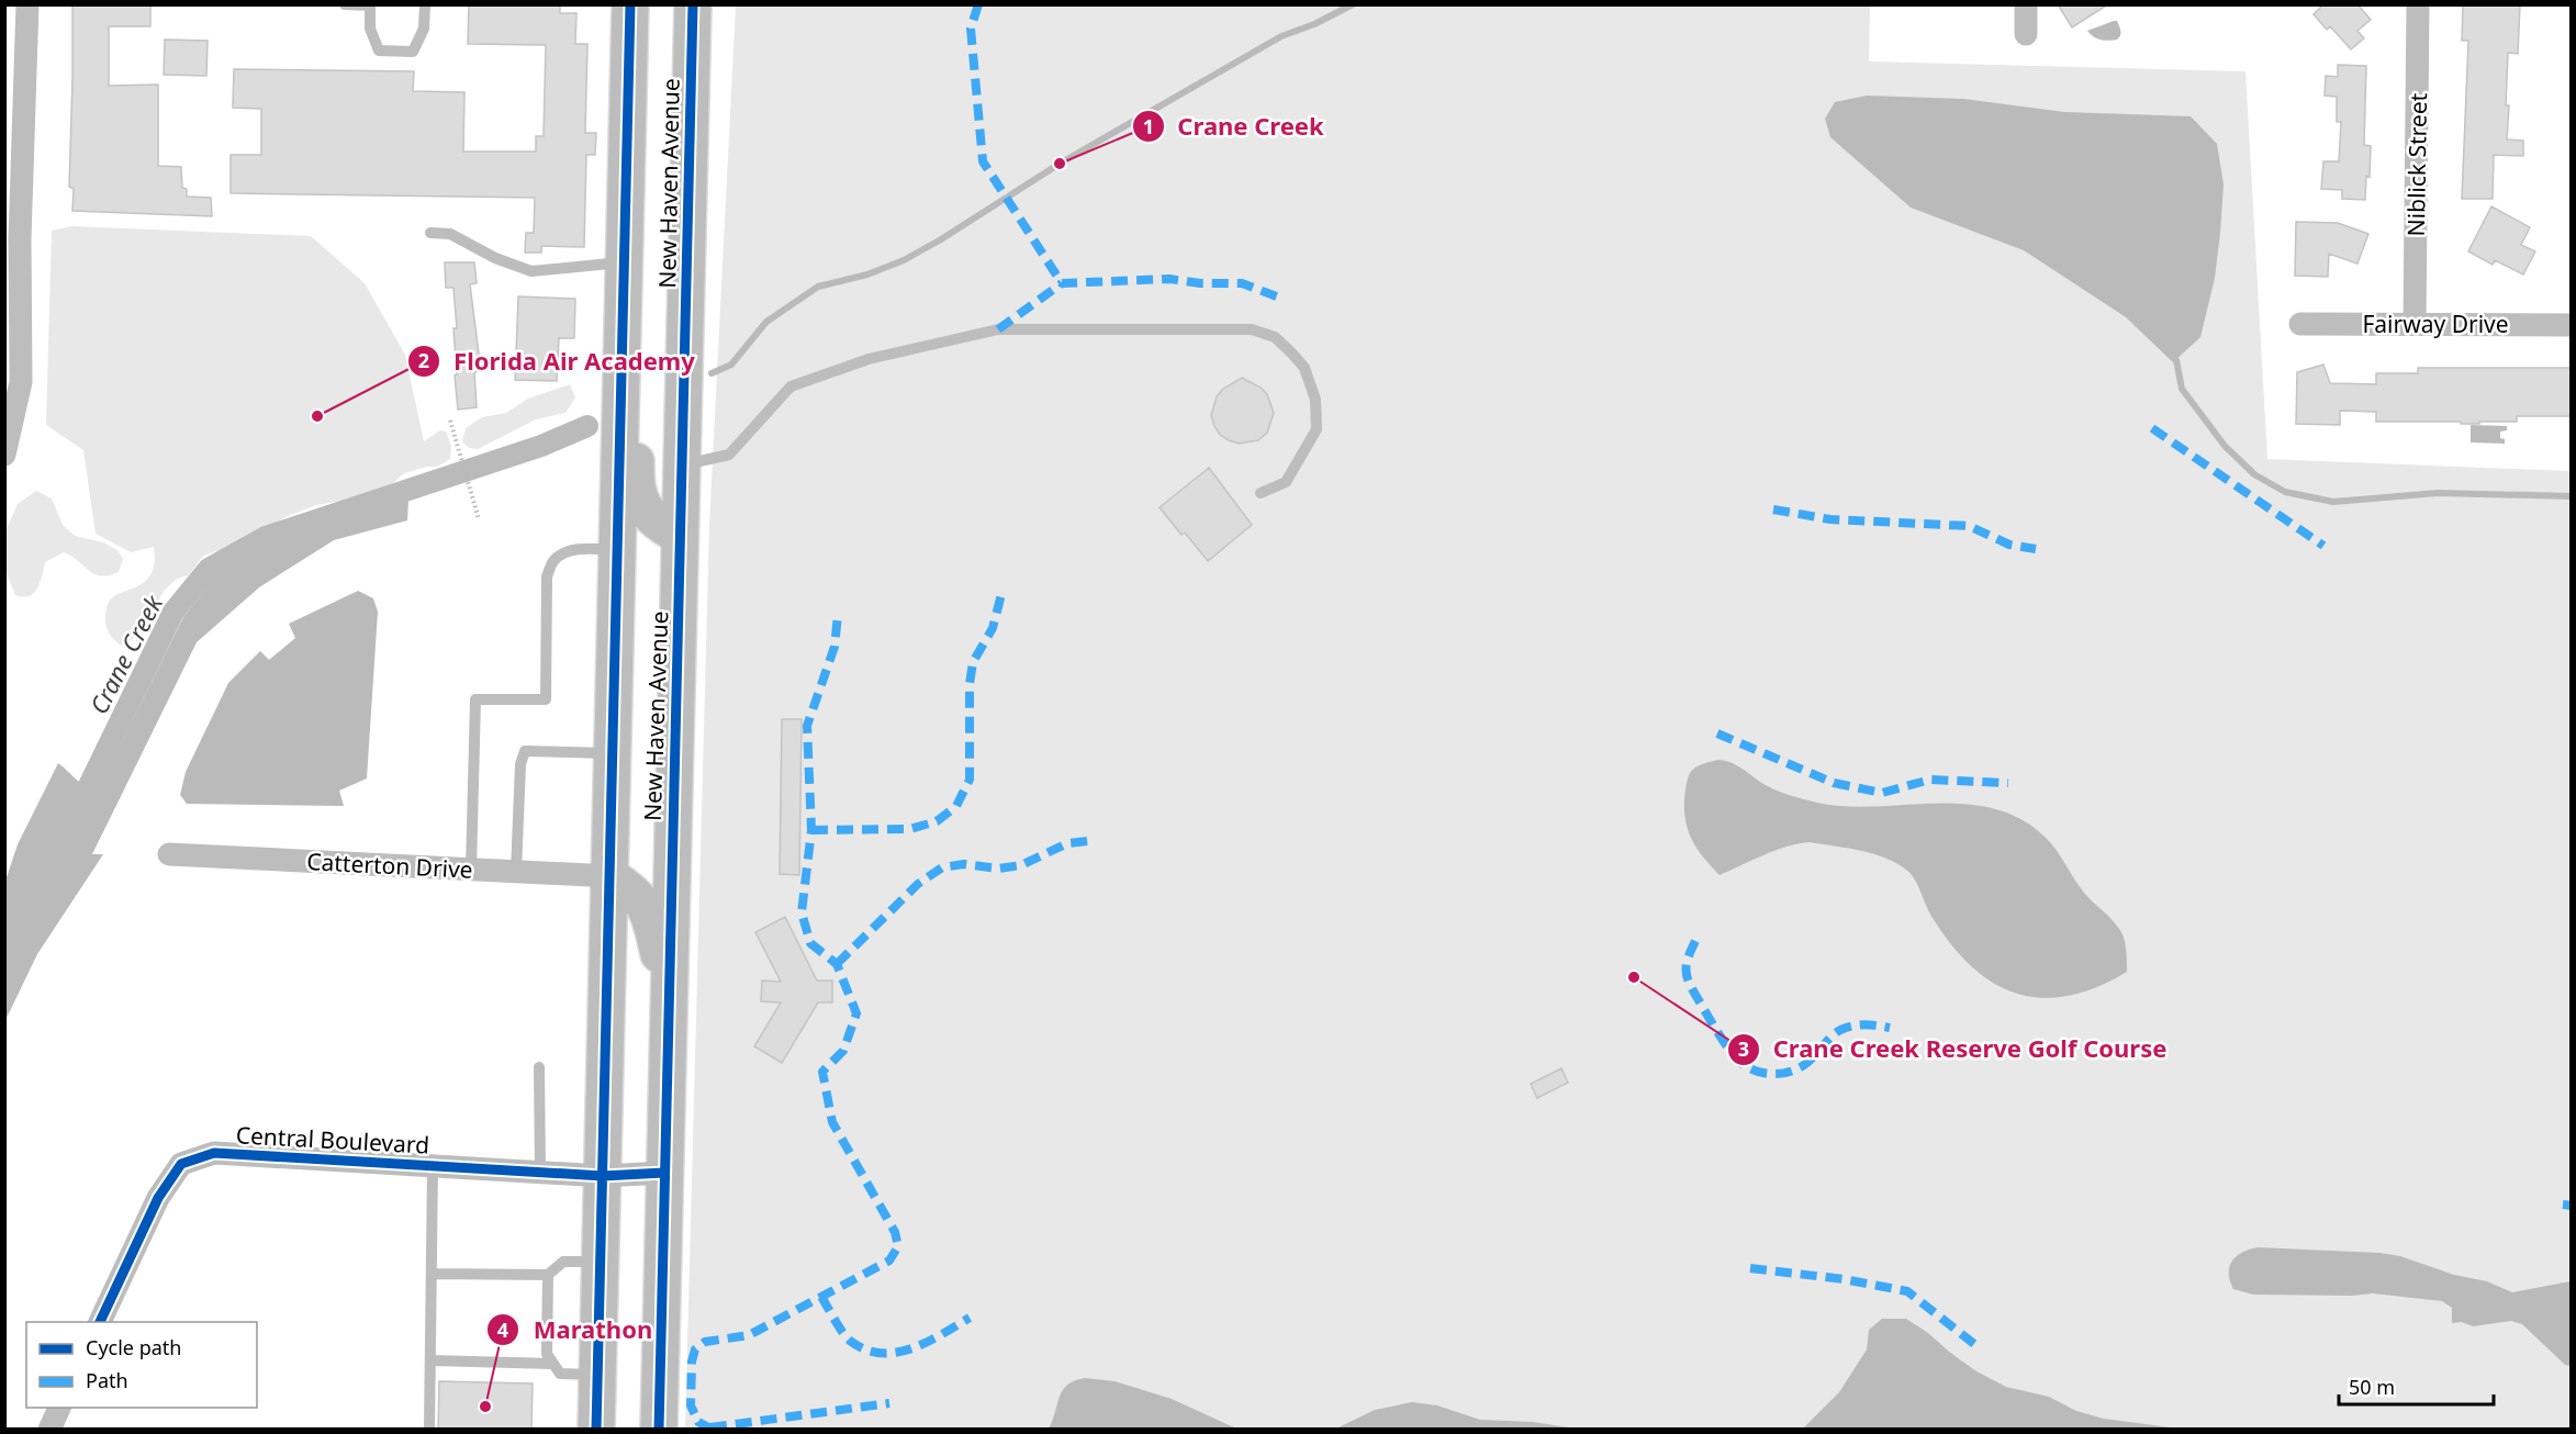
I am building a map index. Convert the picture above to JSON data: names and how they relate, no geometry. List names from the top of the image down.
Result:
{
  "streets": {
    "main road": ["New Haven Avenue"],
    "street": [
      "Niblick Street",
      "Fairway Drive",
      "Catterton Drive",
      "Central Boulevard"
    ]
  },
  "crossings": [
    ["Niblick Street", "Fairway Drive"],
    ["New Haven Avenue", "Catterton Drive"],
    ["New Haven Avenue", "Central Boulevard"]
  ],
  "water": ["Crane Creek"],
  "places": [
    "Crane Creek",
    "Florida Air Academy",
    "Crane Creek Reserve Golf Course",
    "Marathon"
  ],
  "legend": ["Cycle path", "Path"],
  "scale_bar": "50 m"
}
